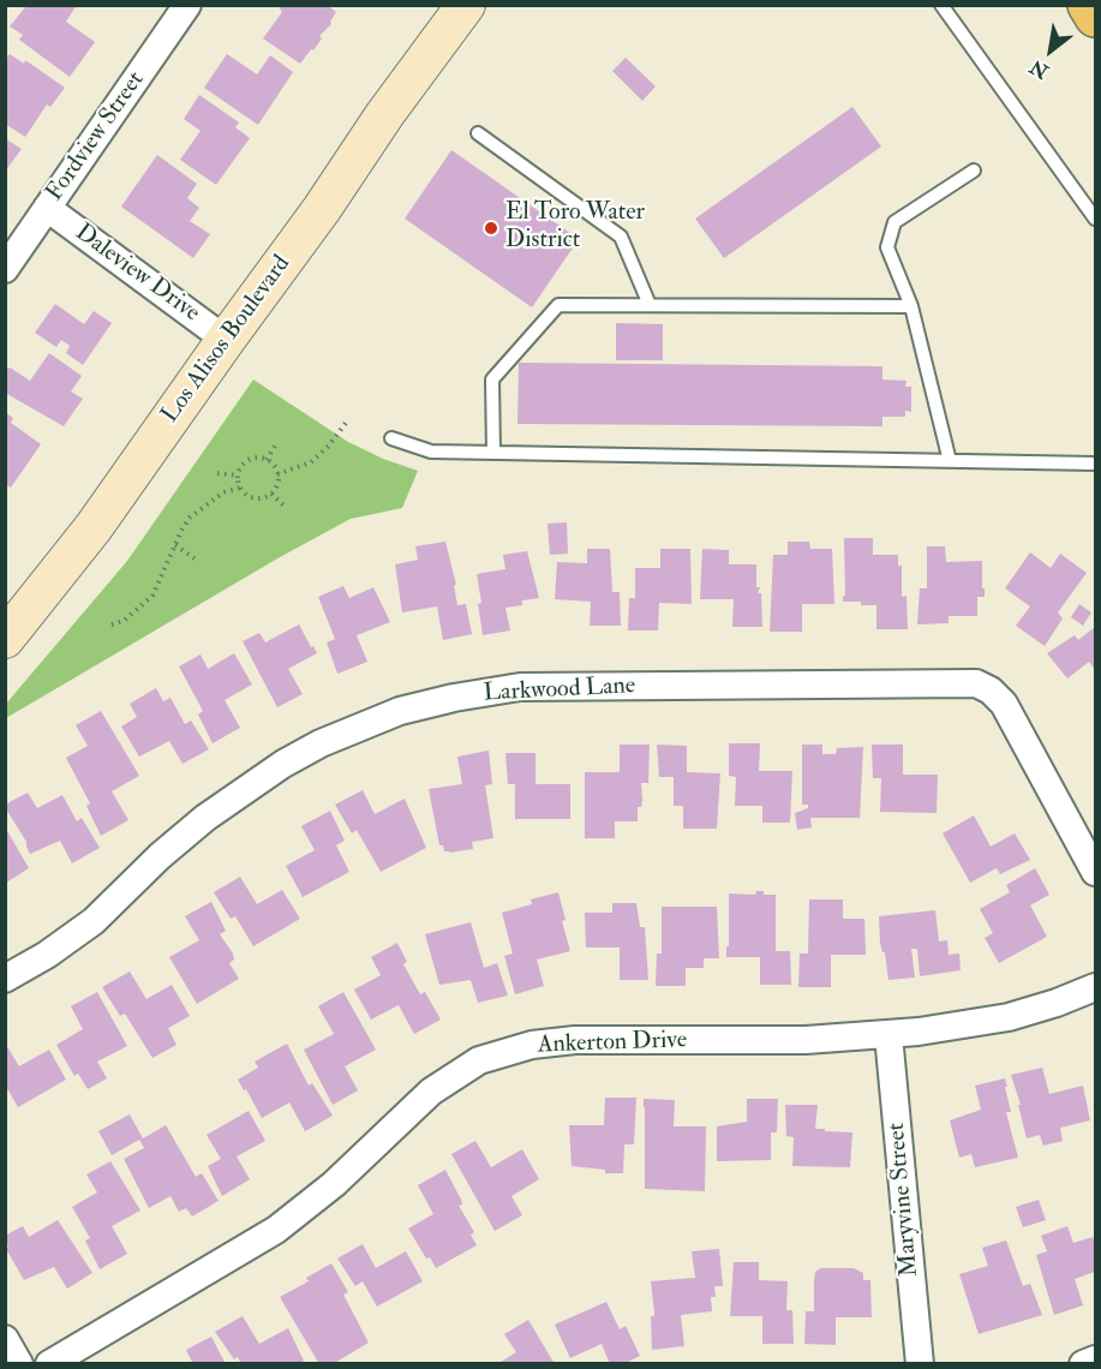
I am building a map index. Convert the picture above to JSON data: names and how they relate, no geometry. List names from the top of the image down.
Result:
{
  "streets": {
    "main road": ["Los Alisos Boulevard"],
    "street": [
      "Fordview Street",
      "Daleview Drive",
      "Larkwood Lane",
      "Ankerton Drive",
      "Maryvine Street"
    ]
  },
  "crossings": [
    ["Fordview Street", "Daleview Drive"],
    ["Daleview Drive", "Los Alisos Boulevard"],
    ["Ankerton Drive", "Maryvine Street"]
  ],
  "places": ["El Toro Water District"],
  "north": "bottom left"
}
